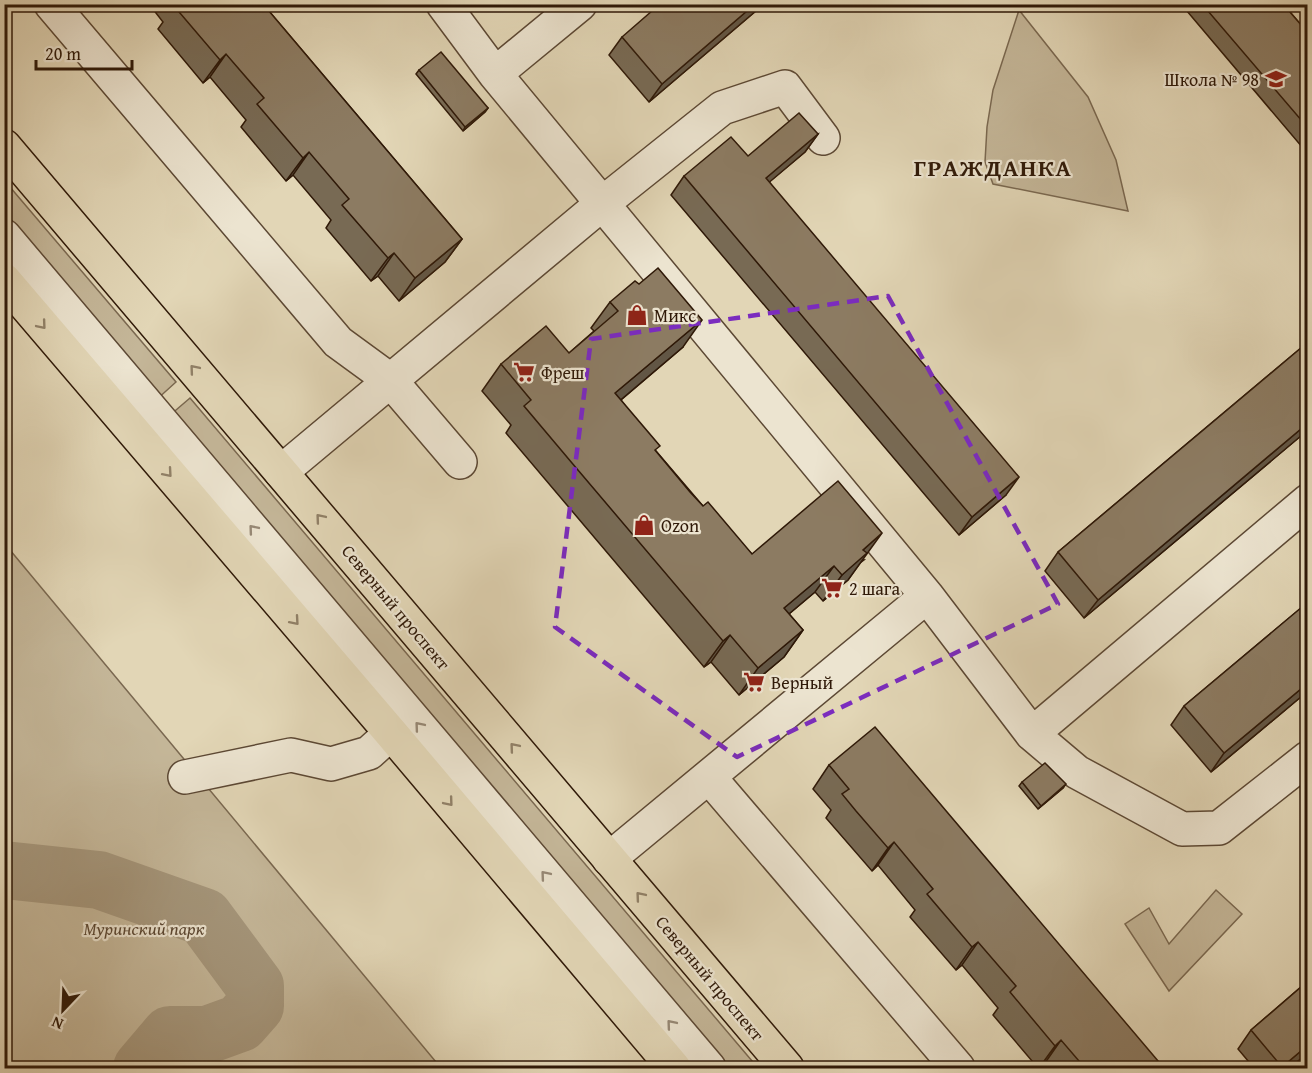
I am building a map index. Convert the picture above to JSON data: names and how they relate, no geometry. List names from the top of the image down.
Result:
{
  "streets": {
    "main road": ["Северный проспект"]
  },
  "districts": ["ГРАЖДАНКА"],
  "parks": ["Муринский парк"],
  "places": {
    "school or university": ["Школа № 98"],
    "shop": ["Микс", "Ozon"],
    "supermarket": ["Фреш", "2 шага", "Верный"]
  },
  "scale_bar": "20 m",
  "north": "bottom left"
}
